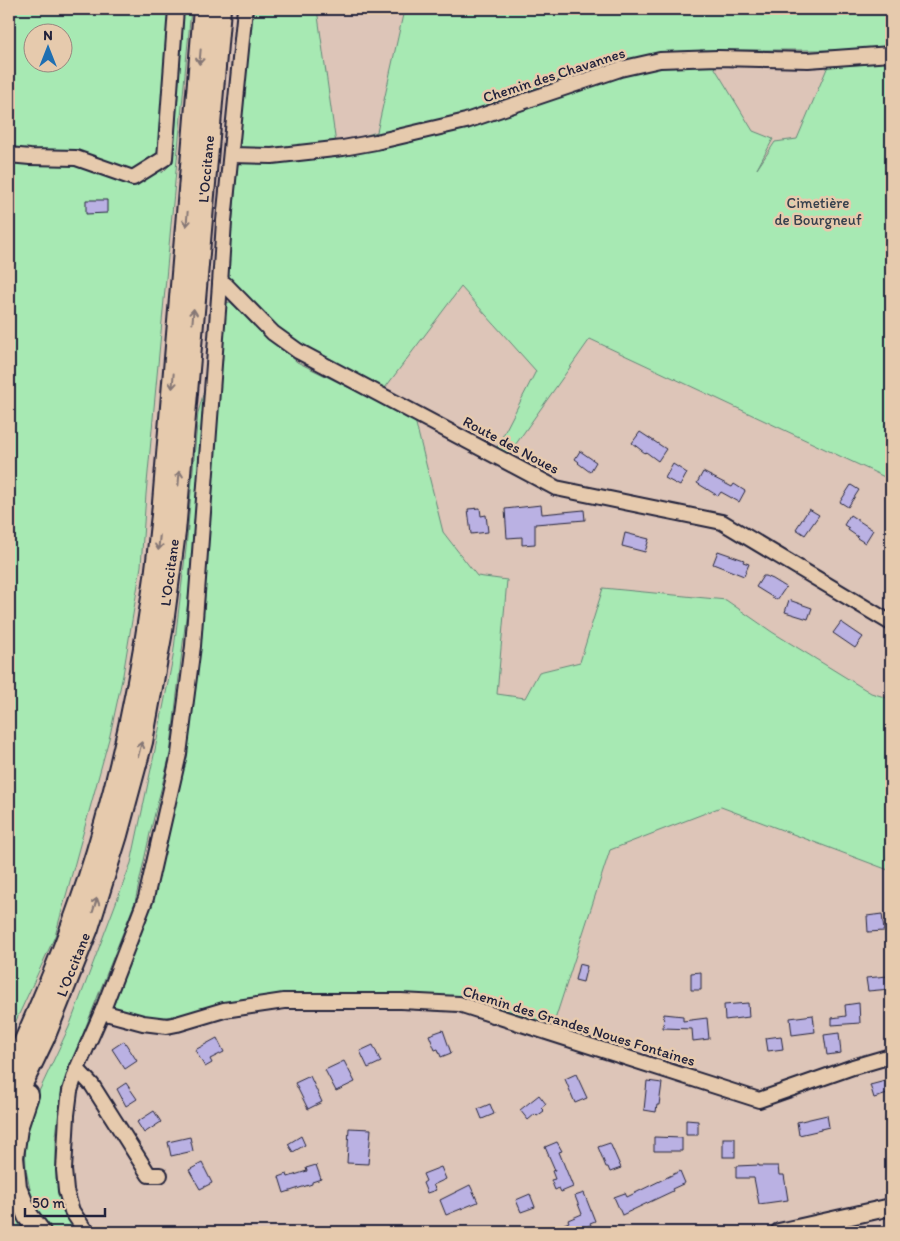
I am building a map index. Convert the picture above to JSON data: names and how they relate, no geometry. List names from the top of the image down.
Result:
{
  "streets": {
    "highway": ["L'Occitane"],
    "street": ["Chemin des Chavannes", "Route des Noues", "Chemin des Grandes Noues Fontaines"]
  },
  "parks": ["Cimetière de Bourgneuf"],
  "scale_bar": "50 m",
  "north": "top"
}
